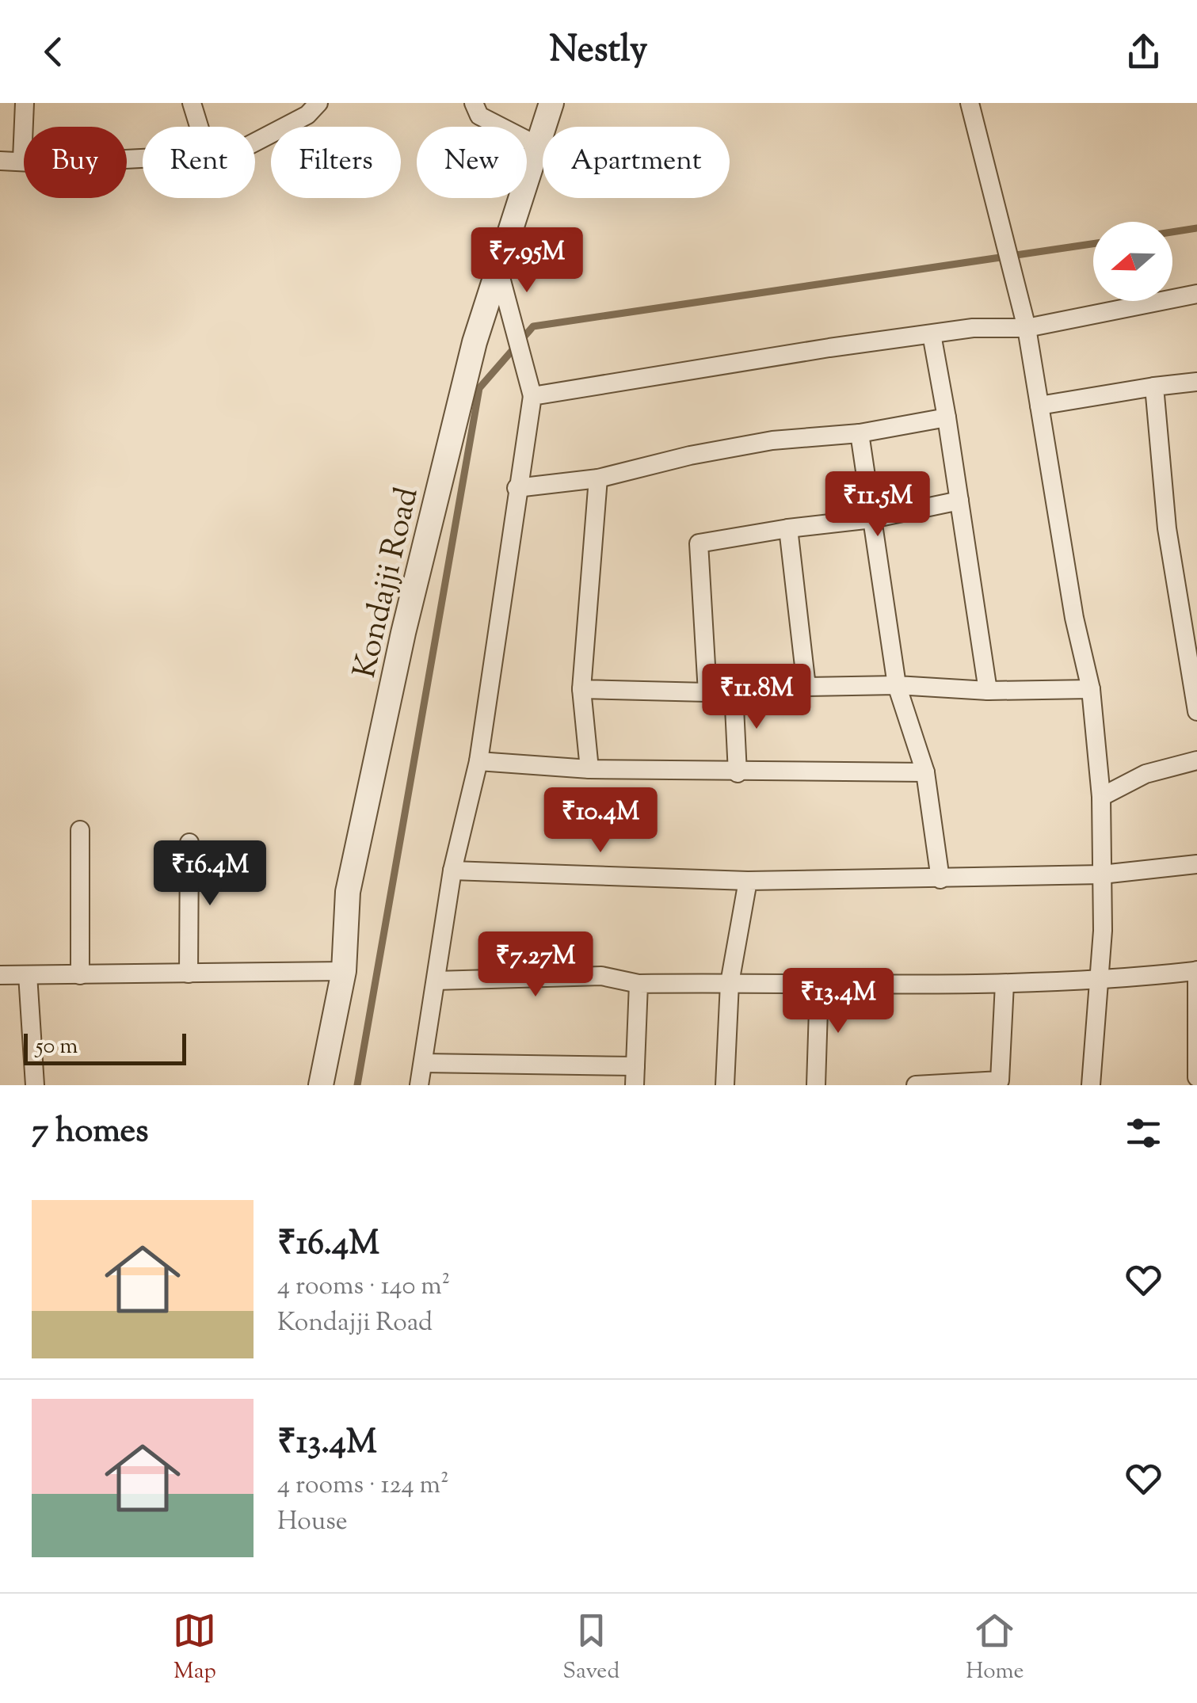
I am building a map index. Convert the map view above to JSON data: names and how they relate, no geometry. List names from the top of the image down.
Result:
{
  "streets": {
    "street": ["Kondajji Road"]
  },
  "scale_bar": "50 m",
  "north": "left",
  "page": {
    "header": "Nestly",
    "chip": [
      "Buy",
      "Rent",
      "Filters",
      "New",
      "Apartment"
    ],
    "price": [
      "₹7.95M",
      "₹11.5M",
      "₹11.8M",
      "₹10.4M",
      "₹16.4M",
      "₹7.27M",
      "₹13.4M"
    ],
    "scale": "50 m",
    "heading": "7 homes",
    "list": [
      {
        "name": "₹16.4M",
        "note": "4 rooms · 140 m² · Kondajji Road"
      },
      {
        "name": "₹13.4M",
        "note": "4 rooms · 124 m² · House"
      }
    ],
    "tabs": ["Map", "Saved", "Home"]
  }
}
